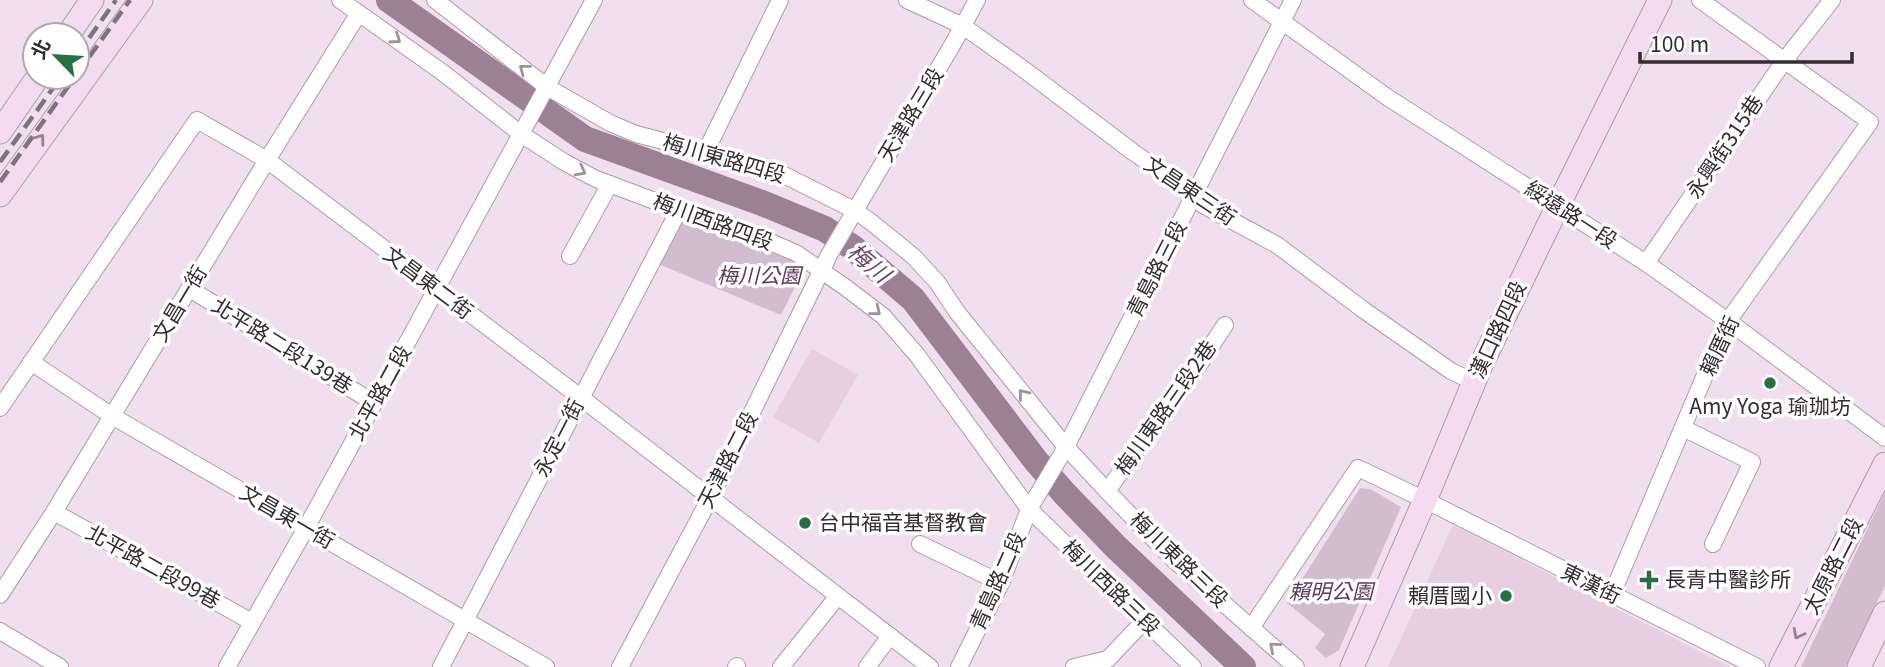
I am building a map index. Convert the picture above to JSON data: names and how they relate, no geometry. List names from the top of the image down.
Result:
{
  "streets": {
    "street": [
      "天津路三段",
      "永興街315巷",
      "梅川東路四段",
      "文昌東三街",
      "綏遠路一段",
      "梅川西路四段",
      "青島路三段",
      "文昌東二街",
      "文昌一街",
      "漢口路四段",
      "北平路二段139巷",
      "賴厝街",
      "北平路二段",
      "梅川東路三段2巷",
      "永定一街",
      "天津路二段",
      "文昌東一街",
      "梅川東路三段",
      "太原路二段",
      "北平路二段99巷",
      "青島路二段",
      "東漢街",
      "梅川西路三段"
    ]
  },
  "crossings": [
    ["天津路三段", "梅川東路四段"],
    ["天津路三段", "文昌東三街"],
    ["天津路三段", "天津路二段"],
    ["永興街315巷", "綏遠路一段"],
    ["永興街315巷", "賴厝街"],
    ["梅川東路四段", "青島路三段"],
    ["梅川東路四段", "北平路二段"],
    ["梅川東路四段", "梅川東路三段"],
    ["文昌東三街", "青島路三段"],
    ["文昌東三街", "漢口路四段"],
    ["綏遠路一段", "青島路三段"],
    ["綏遠路一段", "漢口路四段"],
    ["綏遠路一段", "賴厝街"],
    ["梅川西路四段", "文昌一街"],
    ["梅川西路四段", "北平路二段"],
    ["梅川西路四段", "永定一街"],
    ["梅川西路四段", "天津路二段"],
    ["梅川西路四段", "青島路二段"],
    ["梅川西路四段", "梅川西路三段"],
    ["青島路三段", "梅川東路三段"],
    ["青島路三段", "青島路二段"],
    ["文昌東二街", "文昌一街"],
    ["文昌東二街", "北平路二段"],
    ["文昌東二街", "永定一街"],
    ["文昌東二街", "天津路二段"],
    ["文昌東二街", "文昌東一街"],
    ["文昌一街", "北平路二段139巷"],
    ["文昌一街", "文昌東一街"],
    ["文昌一街", "北平路二段99巷"],
    ["漢口路四段", "東漢街"],
    ["北平路二段139巷", "北平路二段"],
    ["賴厝街", "東漢街"],
    ["北平路二段", "文昌東一街"],
    ["北平路二段", "北平路二段99巷"],
    ["梅川東路三段2巷", "梅川東路三段"],
    ["永定一街", "文昌東一街"],
    ["梅川東路三段", "東漢街"],
    ["青島路二段", "梅川西路三段"]
  ],
  "one_way": ["梅川東路四段", "梅川西路四段", "太原路二段"],
  "water": ["梅川"],
  "parks": ["梅川公園", "賴明公園"],
  "places": {
    "other": ["Amy Yoga 瑜珈坊", "台中福音基督教會", "賴厝國小"],
    "health": ["長青中醫診所"]
  },
  "scale_bar": "100 m",
  "north": "top left"
}
